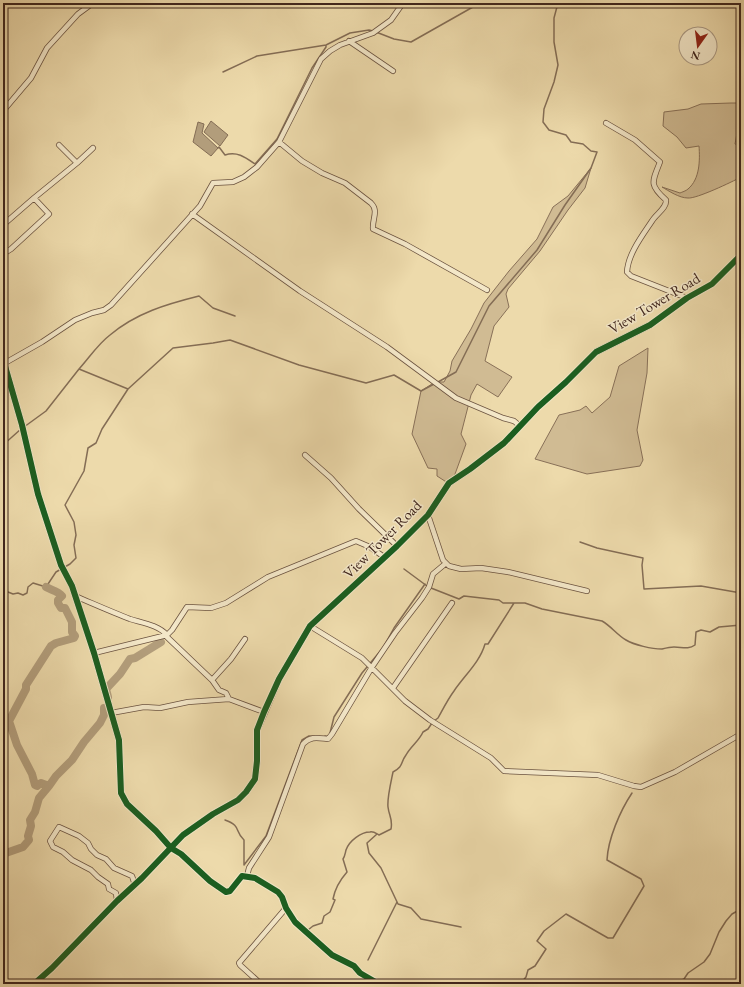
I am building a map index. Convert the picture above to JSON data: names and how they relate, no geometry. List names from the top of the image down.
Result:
{
  "streets": {
    "street": ["View Tower Road"]
  },
  "north": "bottom"
}
